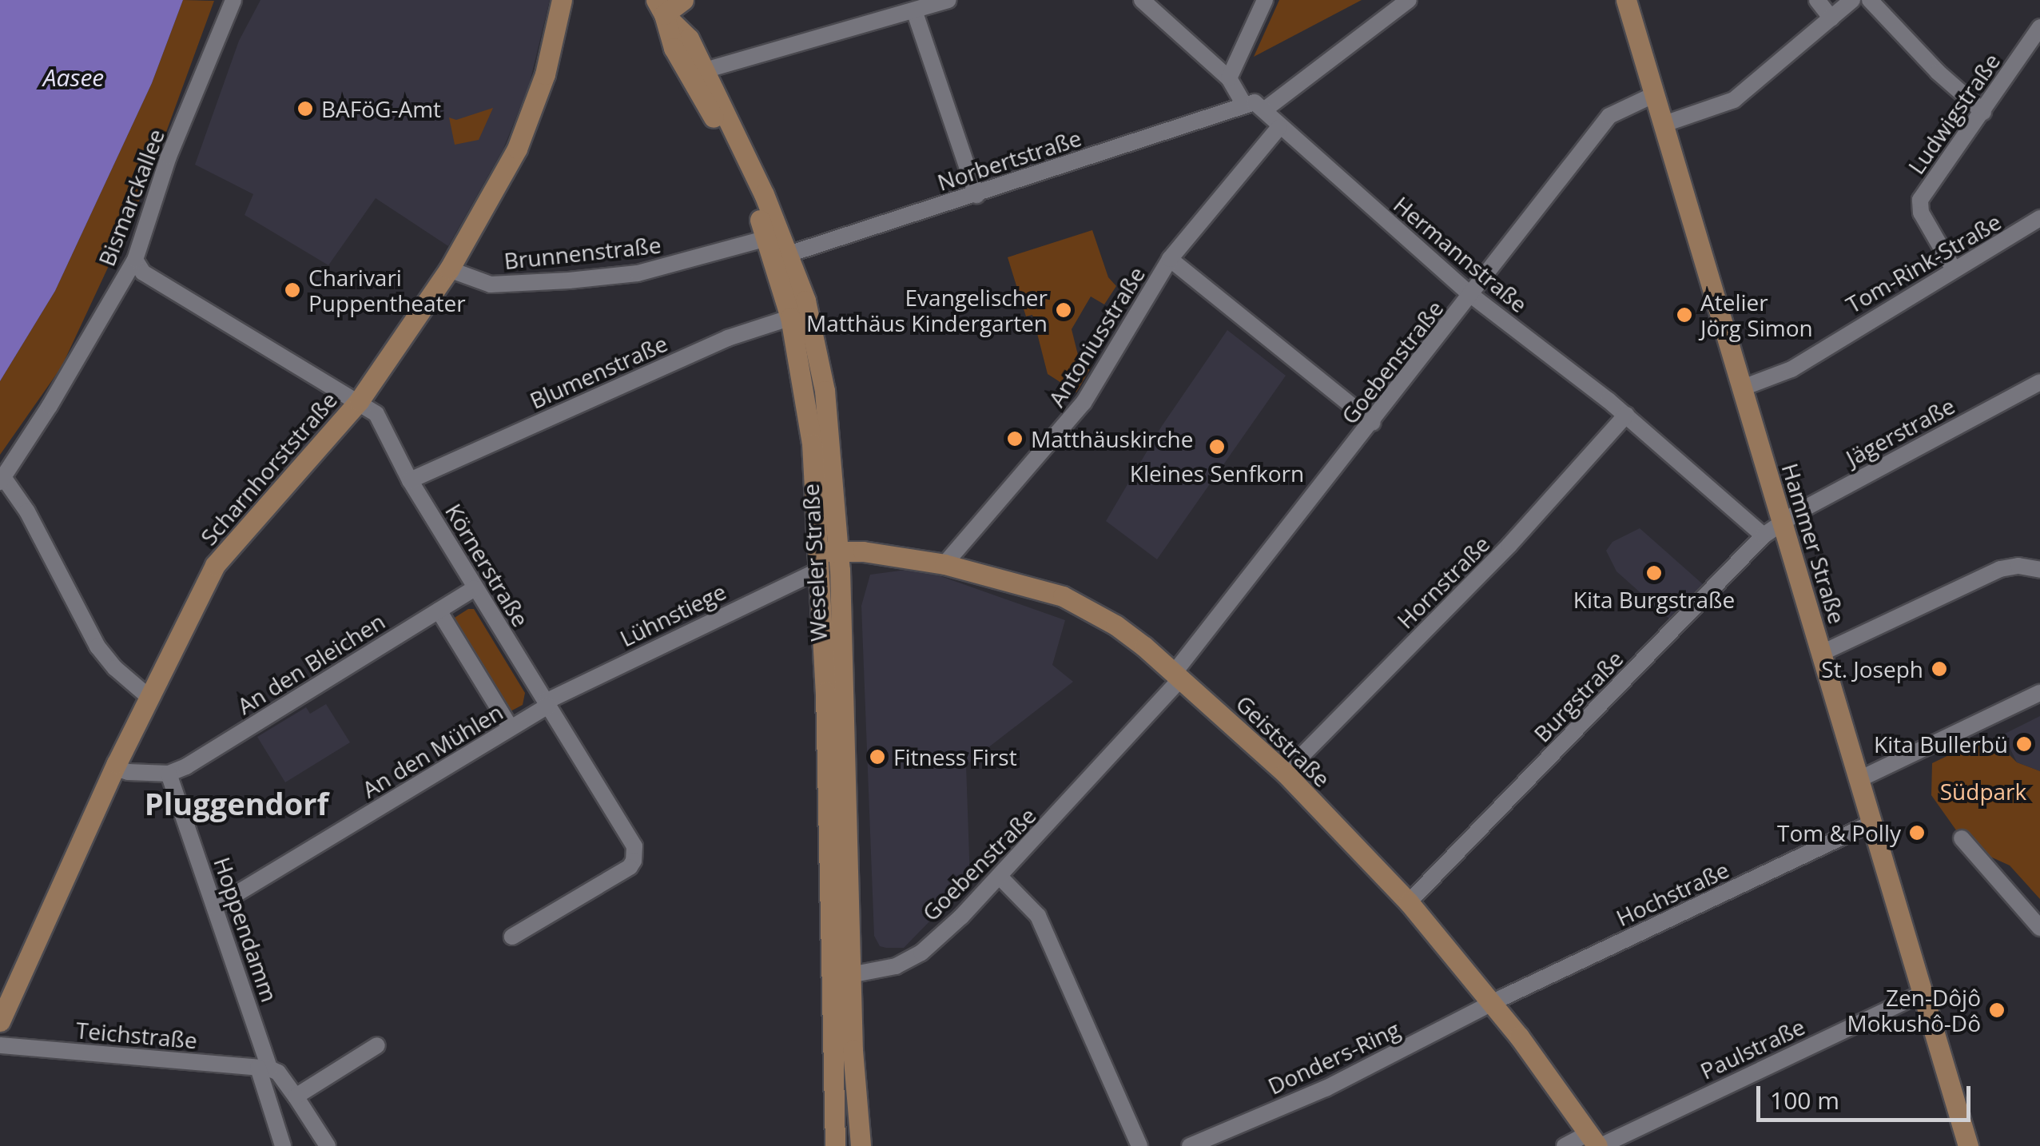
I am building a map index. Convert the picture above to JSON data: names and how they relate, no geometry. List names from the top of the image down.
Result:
{
  "streets": {
    "main road": [
      "Scharnhorststraße",
      "Hammer Straße",
      "Weseler Straße",
      "Geiststraße"
    ],
    "street": [
      "Ludwigstraße",
      "Norbertstraße",
      "Bismarckallee",
      "Brunnenstraße",
      "Hermannstraße",
      "Tom-Rink-Straße",
      "Antoniusstraße",
      "Goebenstraße",
      "Blumenstraße",
      "Jägerstraße",
      "Körnerstraße",
      "Hornstraße",
      "Lühnstiege",
      "An den Bleichen",
      "Burgstraße",
      "An den Mühlen",
      "Hochstraße",
      "Hoppendamm",
      "Teichstraße",
      "Paulstraße",
      "Donders-Ring"
    ]
  },
  "crossings": [
    ["Ludwigstraße", "Tom-Rink-Straße"],
    ["Norbertstraße", "Weseler Straße"],
    ["Bismarckallee", "Körnerstraße"],
    ["Brunnenstraße", "Scharnhorststraße"],
    ["Brunnenstraße", "Weseler Straße"],
    ["Hermannstraße", "Antoniusstraße"],
    ["Hermannstraße", "Goebenstraße"],
    ["Hermannstraße", "Jägerstraße"],
    ["Hermannstraße", "Hammer Straße"],
    ["Hermannstraße", "Hornstraße"],
    ["Hermannstraße", "Burgstraße"],
    ["Tom-Rink-Straße", "Hammer Straße"],
    ["Antoniusstraße", "Geiststraße"],
    ["Goebenstraße", "Hammer Straße"],
    ["Goebenstraße", "Weseler Straße"],
    ["Goebenstraße", "Geiststraße"],
    ["Blumenstraße", "Weseler Straße"],
    ["Blumenstraße", "Körnerstraße"],
    ["Jägerstraße", "Hammer Straße"],
    ["Jägerstraße", "Burgstraße"],
    ["Scharnhorststraße", "Körnerstraße"],
    ["Hammer Straße", "Burgstraße"],
    ["Hammer Straße", "Hochstraße"],
    ["Hammer Straße", "Paulstraße"],
    ["Weseler Straße", "Lühnstiege"],
    ["Weseler Straße", "Geiststraße"],
    ["Körnerstraße", "Lühnstiege"],
    ["Körnerstraße", "An den Bleichen"],
    ["Körnerstraße", "An den Mühlen"],
    ["Hornstraße", "Geiststraße"],
    ["Lühnstiege", "Geiststraße"],
    ["Lühnstiege", "An den Mühlen"],
    ["An den Bleichen", "Hoppendamm"],
    ["Burgstraße", "Geiststraße"],
    ["Geiststraße", "Hochstraße"],
    ["Geiststraße", "Paulstraße"],
    ["Geiststraße", "Donders-Ring"],
    ["An den Mühlen", "Hoppendamm"],
    ["Hochstraße", "Donders-Ring"],
    ["Hoppendamm", "Teichstraße"]
  ],
  "districts": ["Pluggendorf"],
  "water": ["Aasee"],
  "parks": ["Südpark"],
  "places": [
    "BAFöG-Amt",
    "Charivari Puppentheater",
    "Evangelischer Matthäus Kindergarten",
    "Atelier Jörg Simon",
    "Matthäuskirche",
    "Kleines Senfkorn",
    "Kita Burgstraße",
    "St. Joseph",
    "Kita Bullerbü",
    "Fitness First",
    "Tom & Polly",
    "Zen-Dôjô Mokushô-Dô"
  ],
  "scale_bar": "100 m"
}
